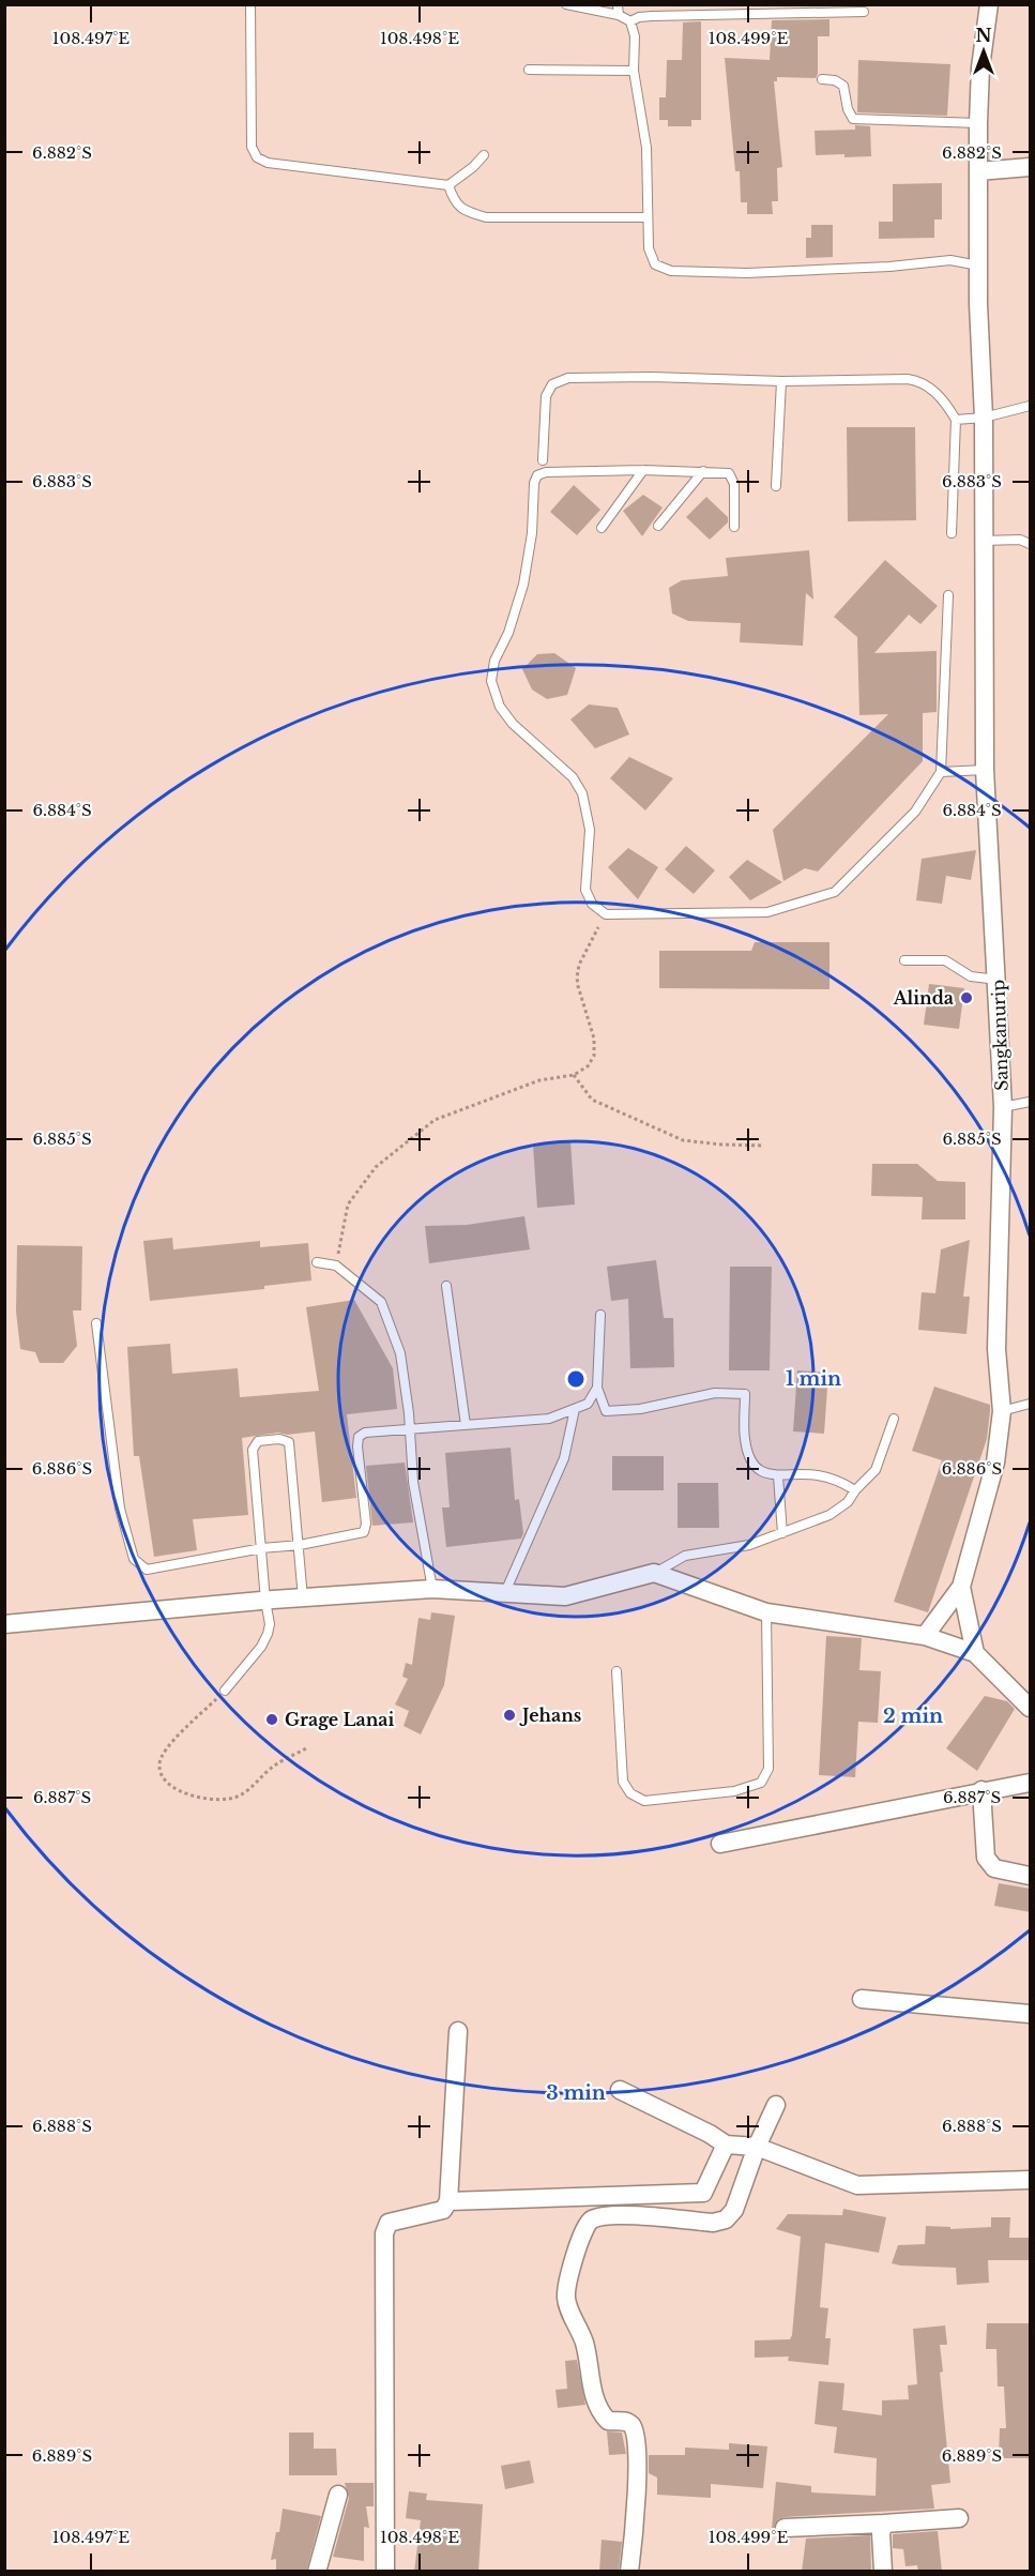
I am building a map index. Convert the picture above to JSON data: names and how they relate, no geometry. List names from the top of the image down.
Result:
{
  "streets": {
    "street": ["Sangkanurip"]
  },
  "places": ["Alinda", "Jehans", "Grage Lanai"],
  "north": "top",
  "coordinates": [
    "108.497°E",
    "108.498°E",
    "108.499°E",
    "6.882°S",
    "6.883°S",
    "6.884°S",
    "6.885°S",
    "6.886°S",
    "6.887°S",
    "6.888°S",
    "6.889°S"
  ],
  "rings": ["1 min", "2 min", "3 min"]
}
